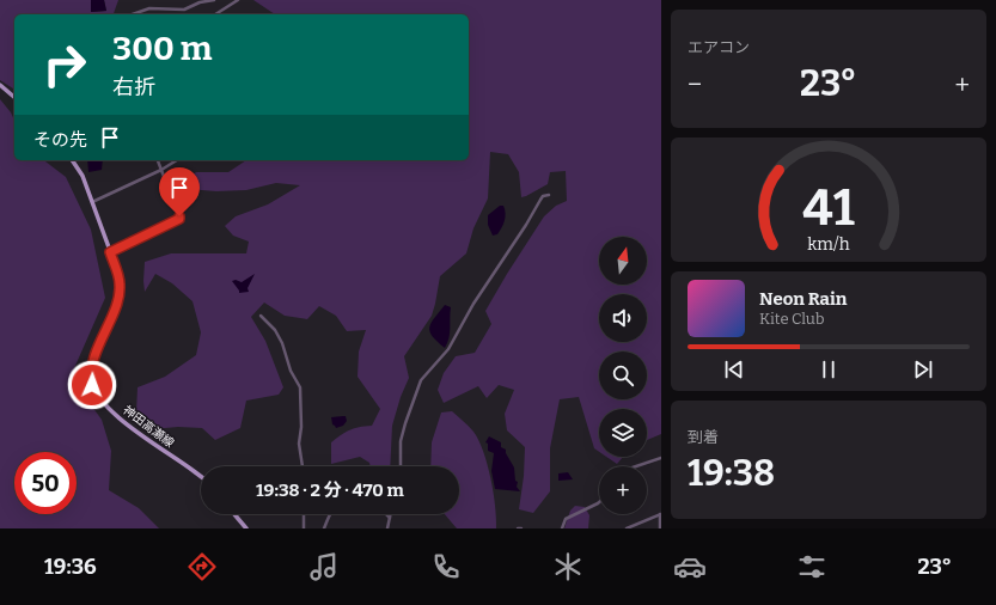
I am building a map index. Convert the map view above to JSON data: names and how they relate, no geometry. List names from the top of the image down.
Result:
{
  "streets": {
    "main road": ["神田高瀬線"]
  },
  "north": "top",
  "page": {
    "tile": [
      "エアコン",
      ["到着", "19:38"]
    ],
    "turn": ["300 m", "右折"],
    "heat": ["−", "23°", "+"],
    "then": "その先",
    "map_buttons": "+",
    "song": ["Neon Rain", "Kite Club"],
    "limit": "50",
    "trip": "19:38 · 2 分 · 470 m",
    "tabs": ["19:36", "23°"],
    "gauge": ["41", "km/h"]
  }
}
